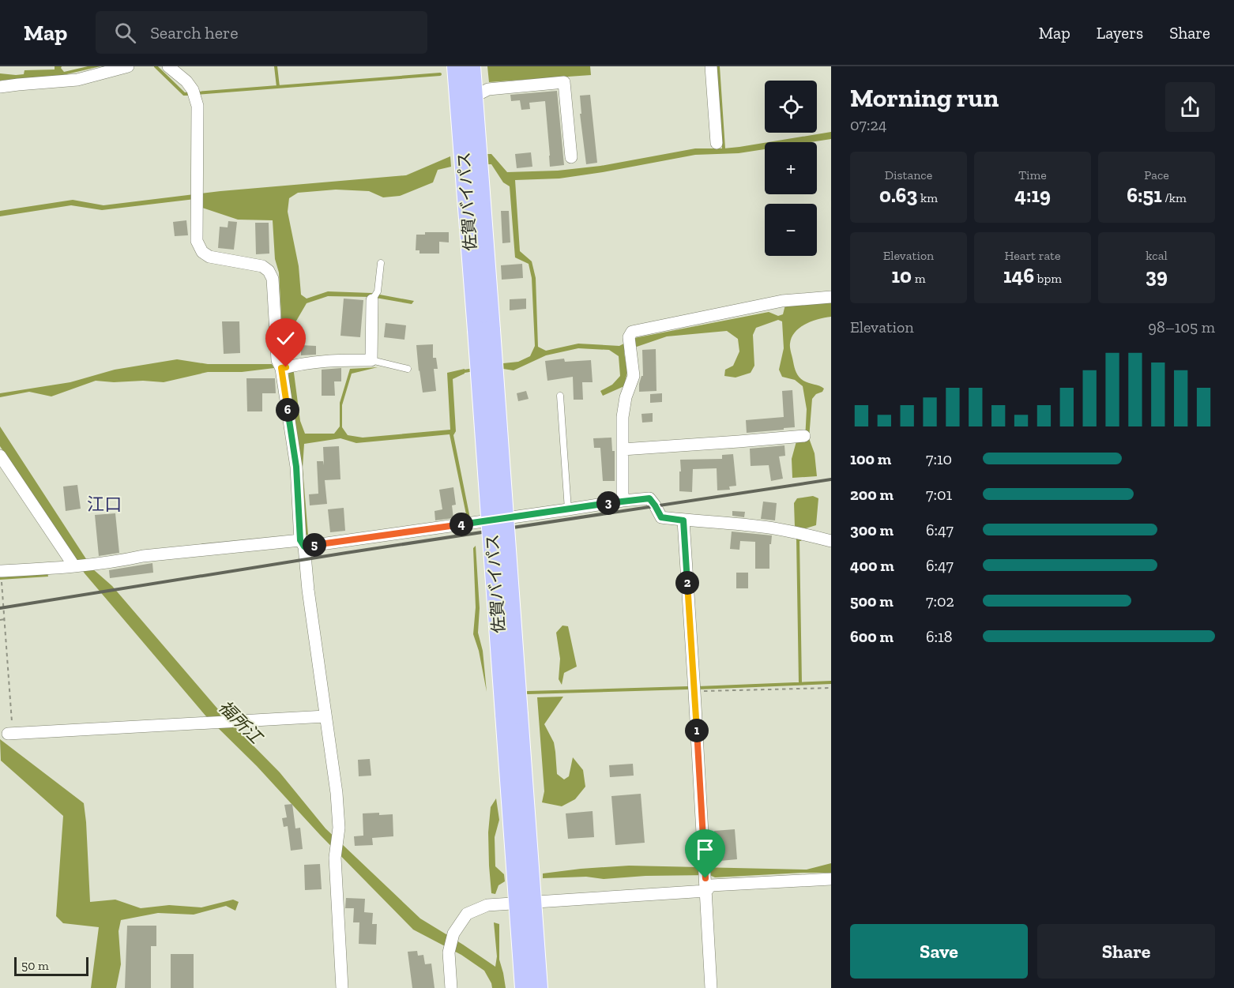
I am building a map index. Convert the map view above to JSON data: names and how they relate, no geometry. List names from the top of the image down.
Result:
{
  "streets": {
    "highway": ["佐賀バイパス"]
  },
  "districts": ["江口"],
  "water": ["福所江"],
  "scale_bar": "50 m",
  "page": {
    "header": "Map",
    "search": "Search here",
    "nav": ["Map", "Layers", "Share"],
    "heading": ["Morning run", "07:24"],
    "map_buttons": ["+", "−"],
    "stats": [
      ["Distance", "0.63 km"],
      ["Time", "4:19"],
      ["Pace", "6:51 /km"],
      ["Elevation", "10 m"],
      ["Heart rate", "146 bpm"],
      ["kcal", "39"]
    ],
    "chart": ["Elevation", "98–105 m"],
    "pins": [
      "6",
      "3",
      "4",
      "5",
      "2",
      "1"
    ],
    "list": [
      {
        "name": "100 m",
        "note": "7:10"
      },
      {
        "name": "200 m",
        "note": "7:01"
      },
      {
        "name": "300 m",
        "note": "6:47"
      },
      {
        "name": "400 m",
        "note": "6:47"
      },
      {
        "name": "500 m",
        "note": "7:02"
      },
      {
        "name": "600 m",
        "note": "6:18"
      }
    ],
    "buttons": ["Save", "Share"],
    "scale": "50 m"
  }
}
